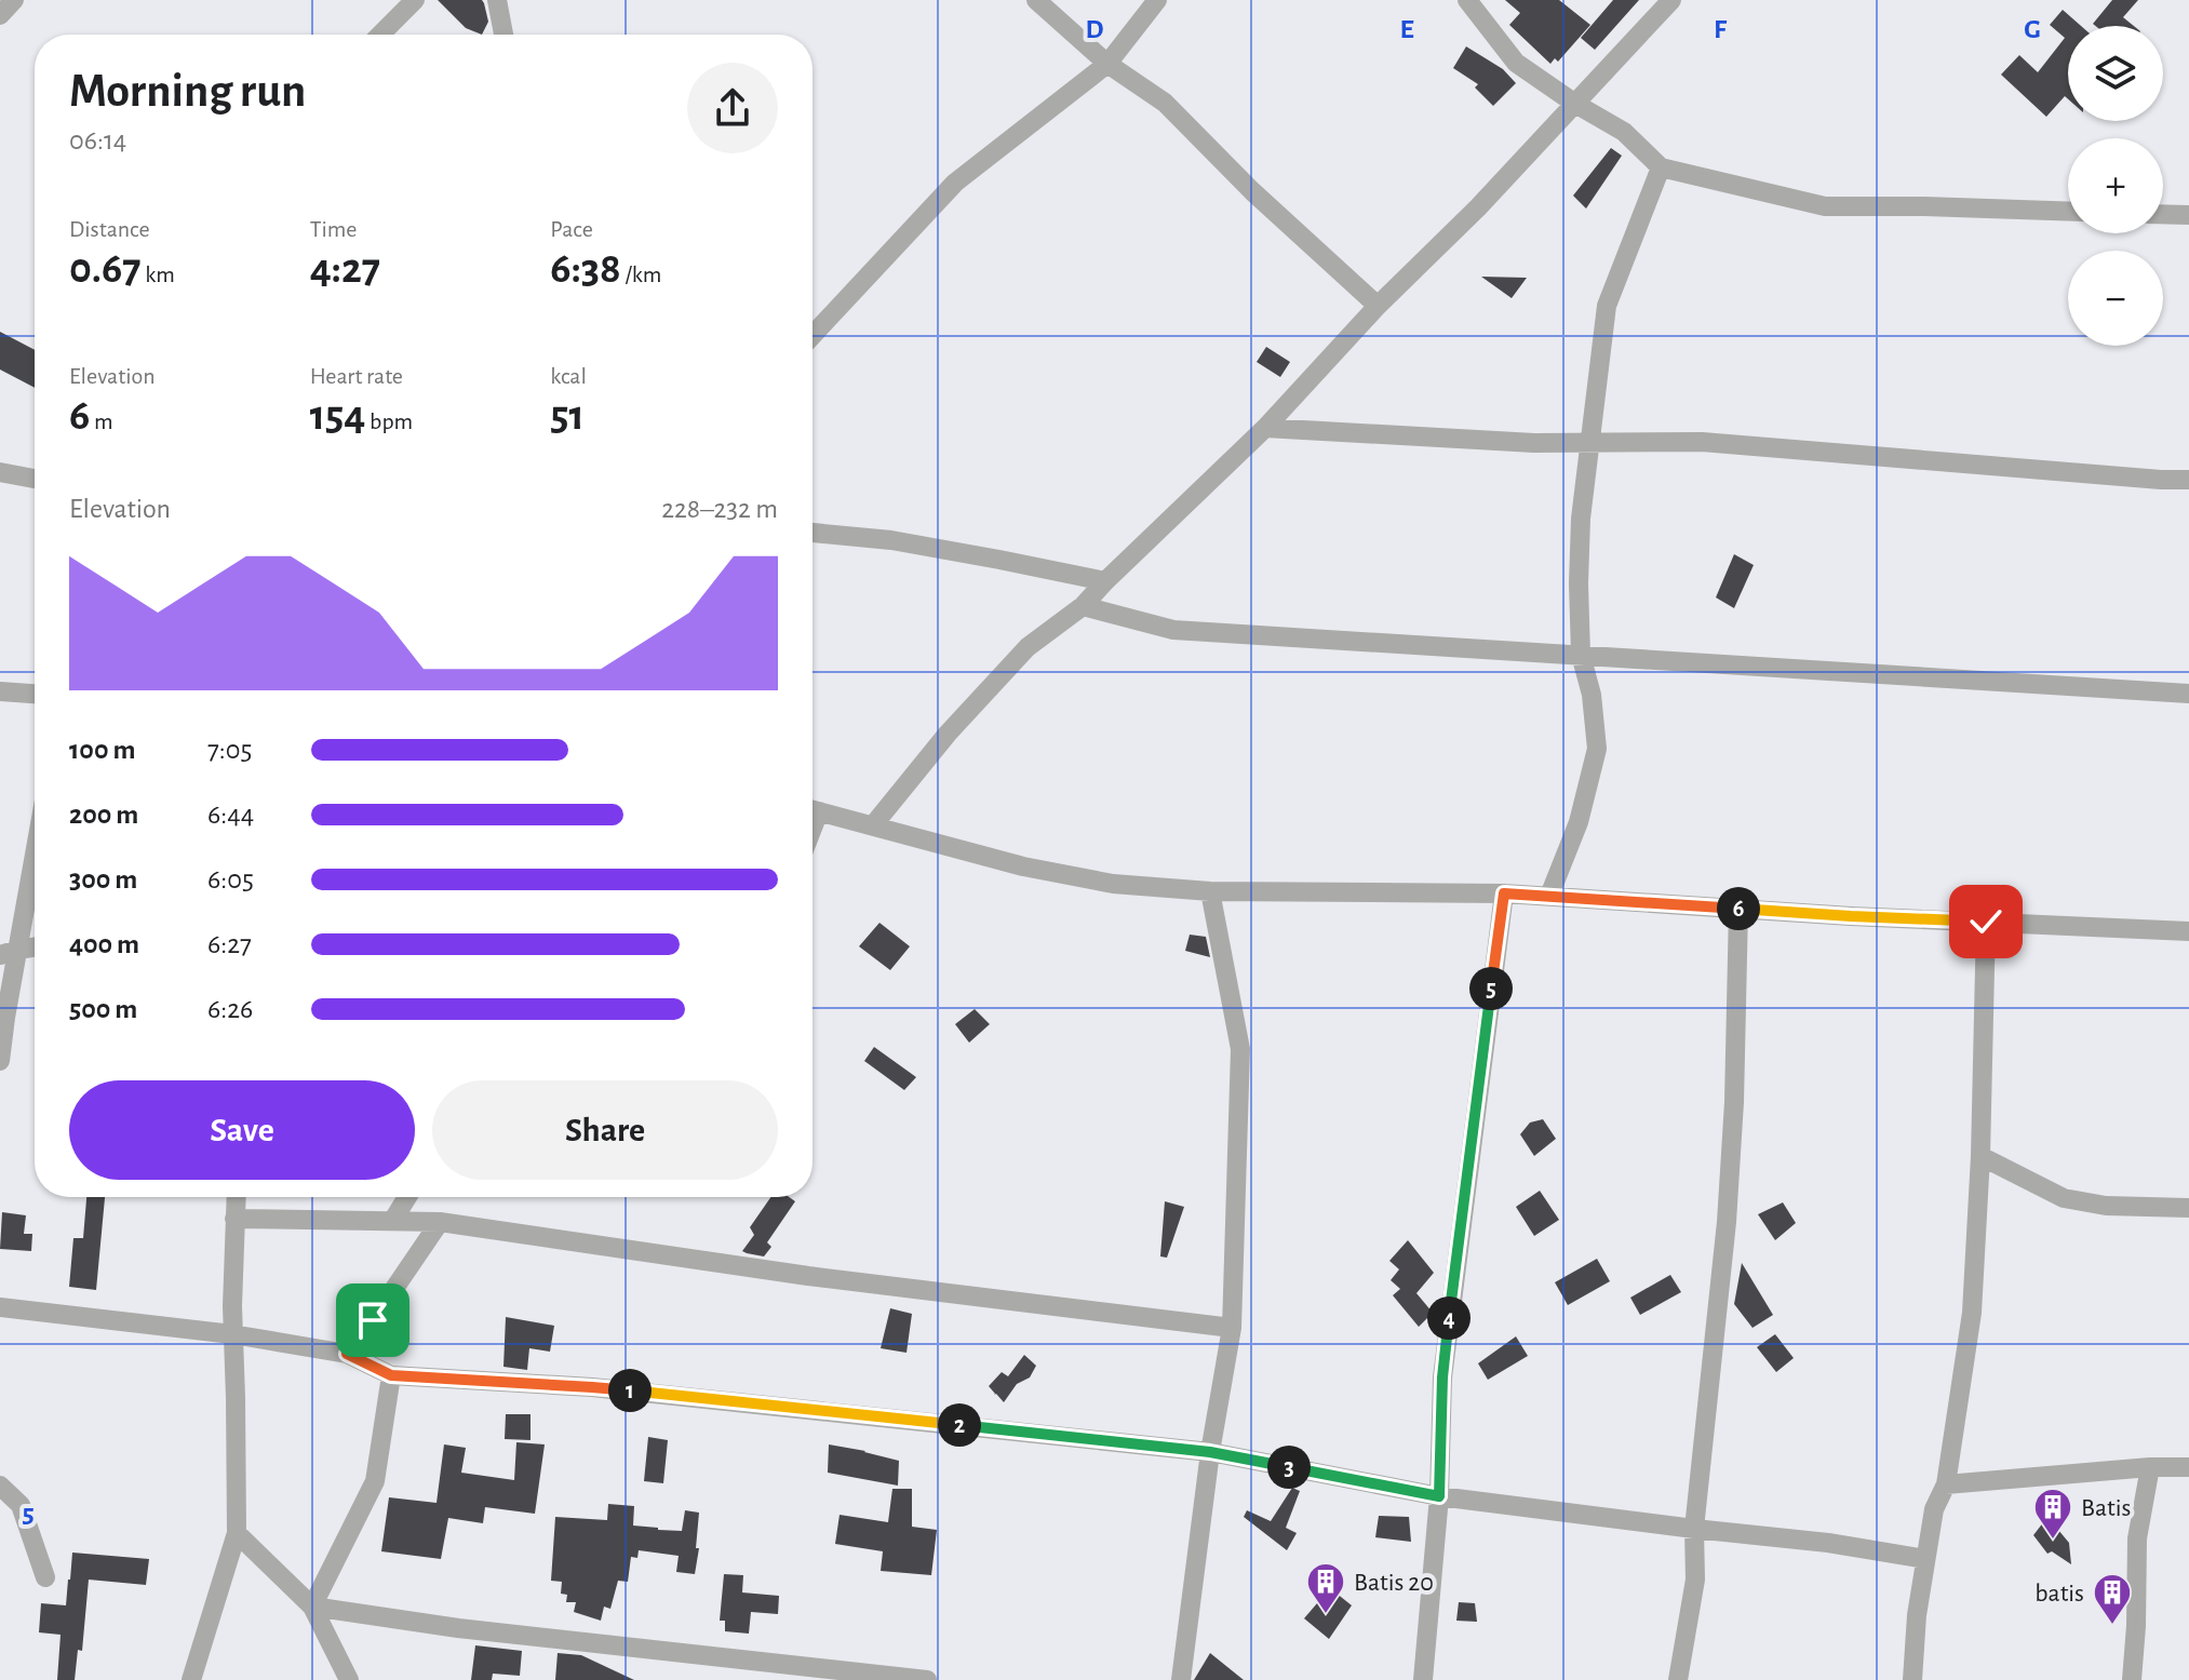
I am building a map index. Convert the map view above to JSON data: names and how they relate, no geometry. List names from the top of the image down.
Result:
{
  "places": {
    "building": ["Batis", "Batis 20", "batis"]
  },
  "page": {
    "map_buttons": ["+", "−"],
    "heading": ["Morning run", "06:14"],
    "stats": [
      ["Distance", "0.67 km"],
      ["Time", "4:27"],
      ["Pace", "6:38 /km"],
      ["Elevation", "6 m"],
      ["Heart rate", "154 bpm"],
      ["kcal", "51"]
    ],
    "chart": ["Elevation", "228–232 m"],
    "list": [
      {
        "name": "100 m",
        "note": "7:05"
      },
      {
        "name": "200 m",
        "note": "6:44"
      },
      {
        "name": "300 m",
        "note": "6:05"
      },
      {
        "name": "400 m",
        "note": "6:27"
      },
      {
        "name": "500 m",
        "note": "6:26"
      }
    ],
    "pins": [
      "6",
      "5",
      "4",
      "1",
      "2",
      "3"
    ],
    "buttons": ["Save", "Share"]
  },
  "grid": {
    "columns": [
      "D",
      "E",
      "F",
      "G"
    ],
    "rows": ["5"]
  }
}
